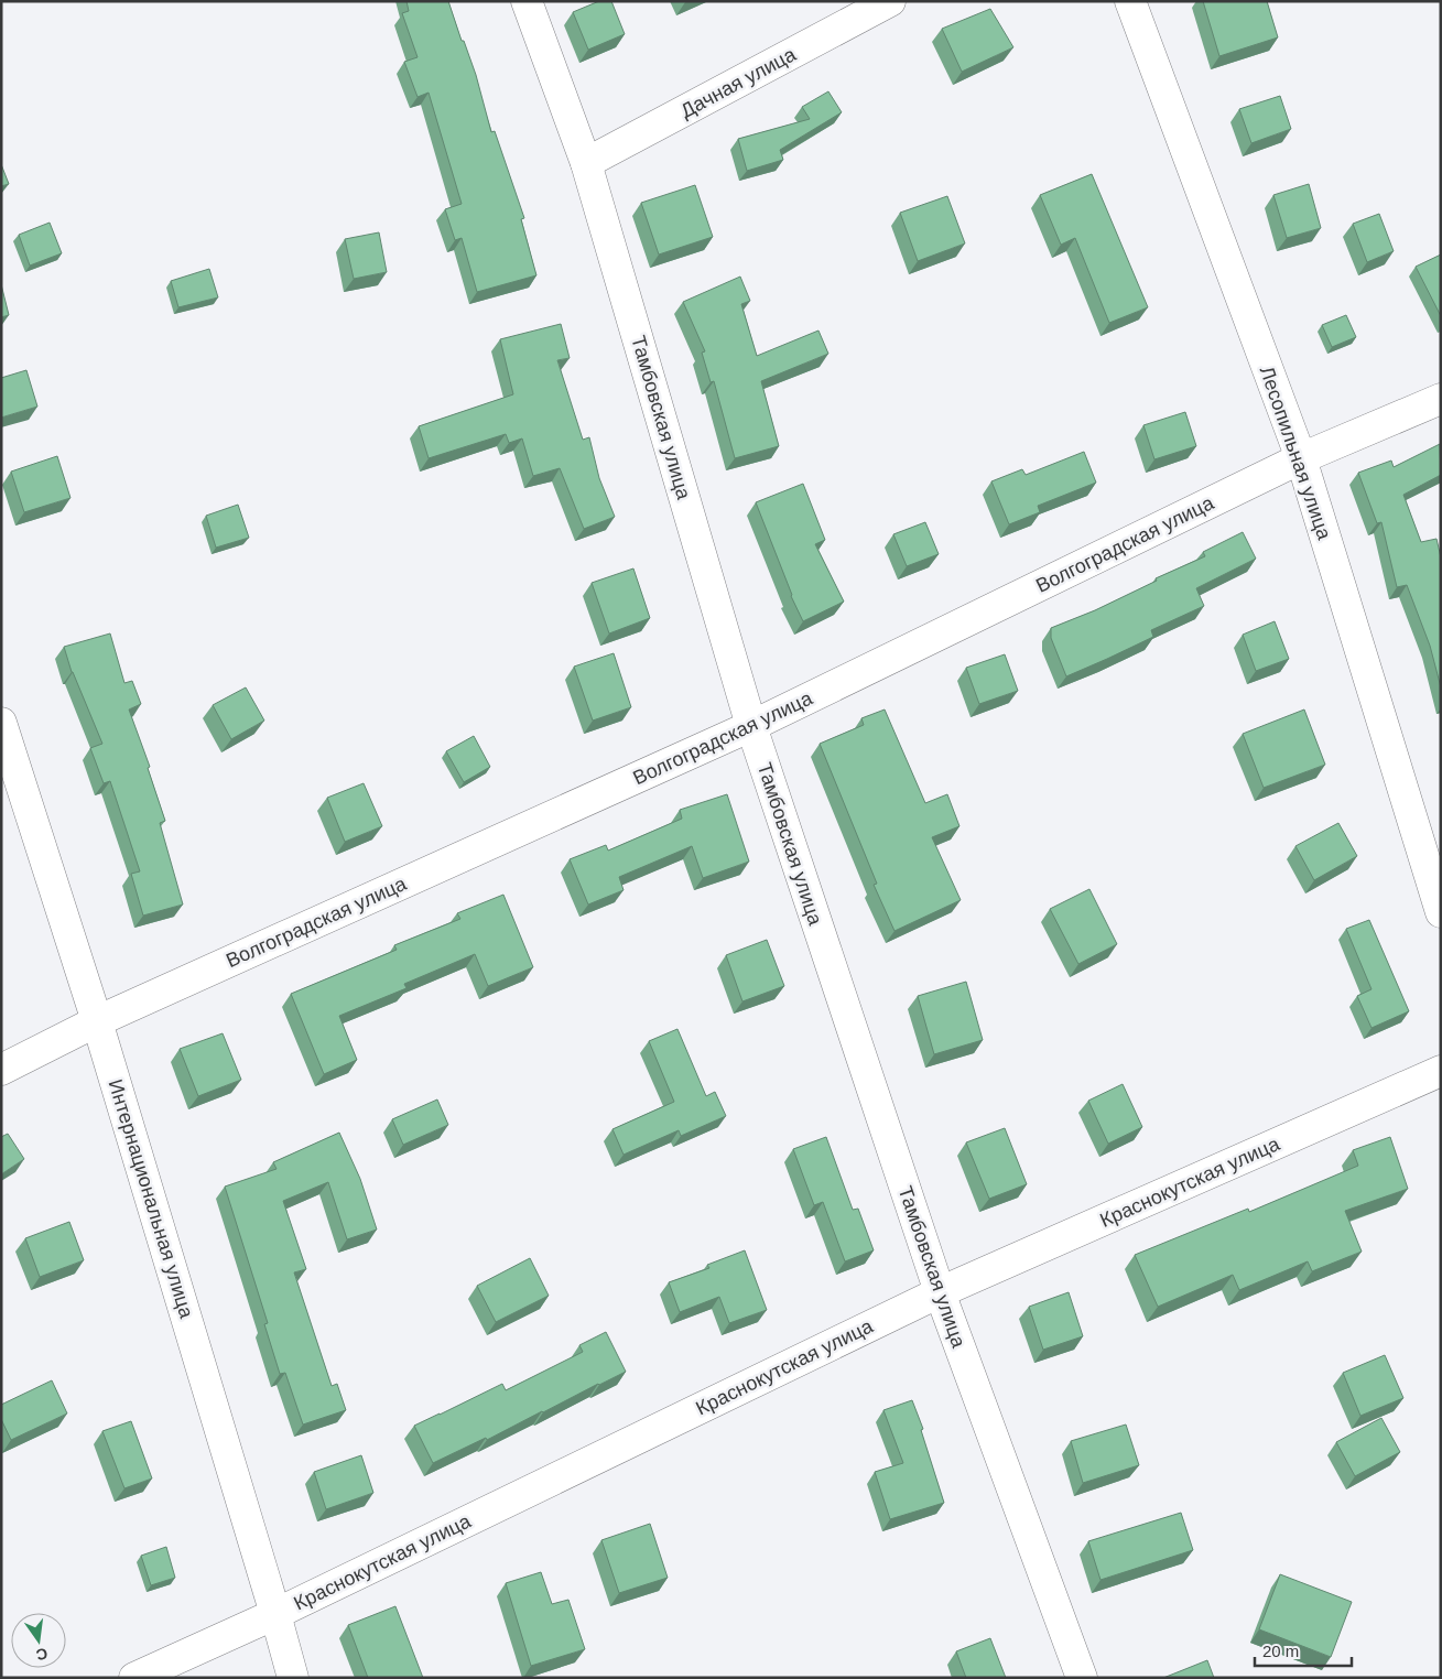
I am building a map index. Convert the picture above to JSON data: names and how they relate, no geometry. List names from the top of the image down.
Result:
{
  "streets": {
    "street": [
      "Дачная улица",
      "Тамбовская улица",
      "Лесопильная улица",
      "Волгоградская улица",
      "Краснокутская улица",
      "Интернациональная улица"
    ]
  },
  "crossings": [
    ["Дачная улица", "Тамбовская улица"],
    ["Тамбовская улица", "Волгоградская улица"],
    ["Тамбовская улица", "Краснокутская улица"],
    ["Лесопильная улица", "Волгоградская улица"],
    ["Волгоградская улица", "Интернациональная улица"],
    ["Краснокутская улица", "Интернациональная улица"]
  ],
  "scale_bar": "20 m",
  "north": "bottom"
}
